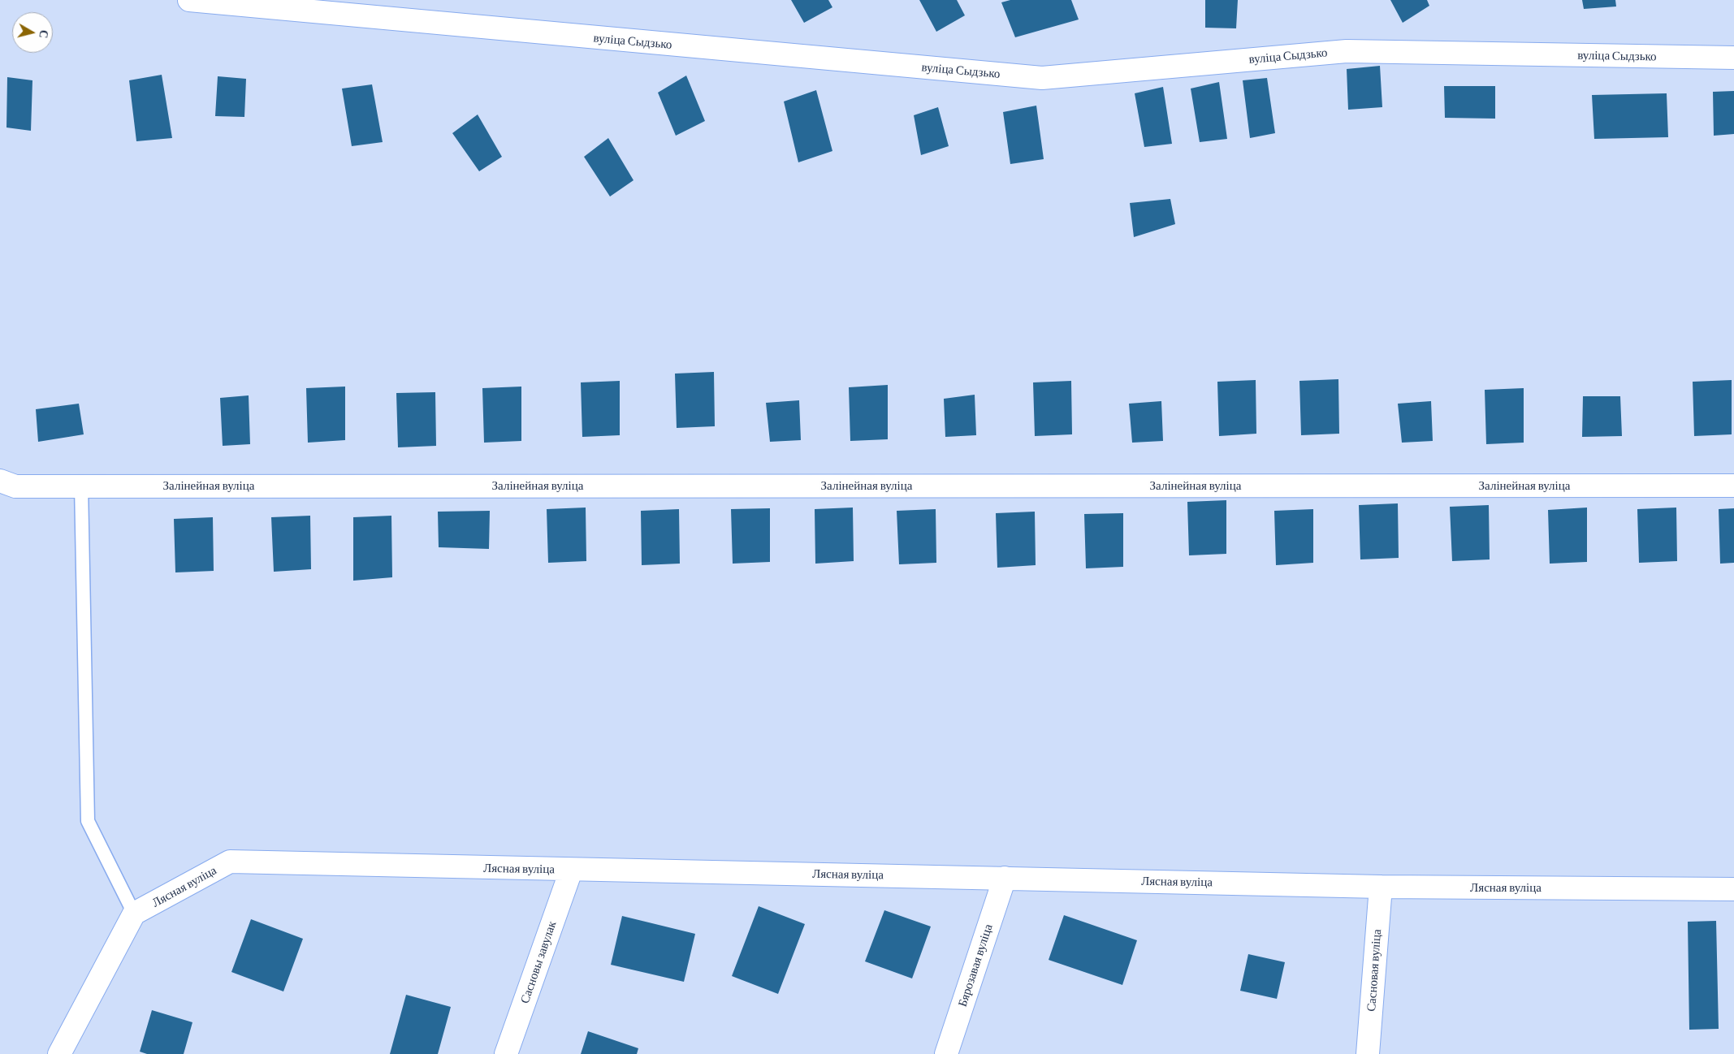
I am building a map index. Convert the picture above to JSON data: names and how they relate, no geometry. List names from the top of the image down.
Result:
{
  "streets": {
    "street": [
      "вуліца Сыдзько",
      "Залінейная вуліца",
      "Лясная вуліца",
      "Сасновы завулак",
      "Бярозавая вуліца",
      "Сасновая вуліца"
    ]
  },
  "crossings": [
    ["Лясная вуліца", "Сасновы завулак"],
    ["Лясная вуліца", "Бярозавая вуліца"],
    ["Лясная вуліца", "Сасновая вуліца"]
  ],
  "north": "right"
}
